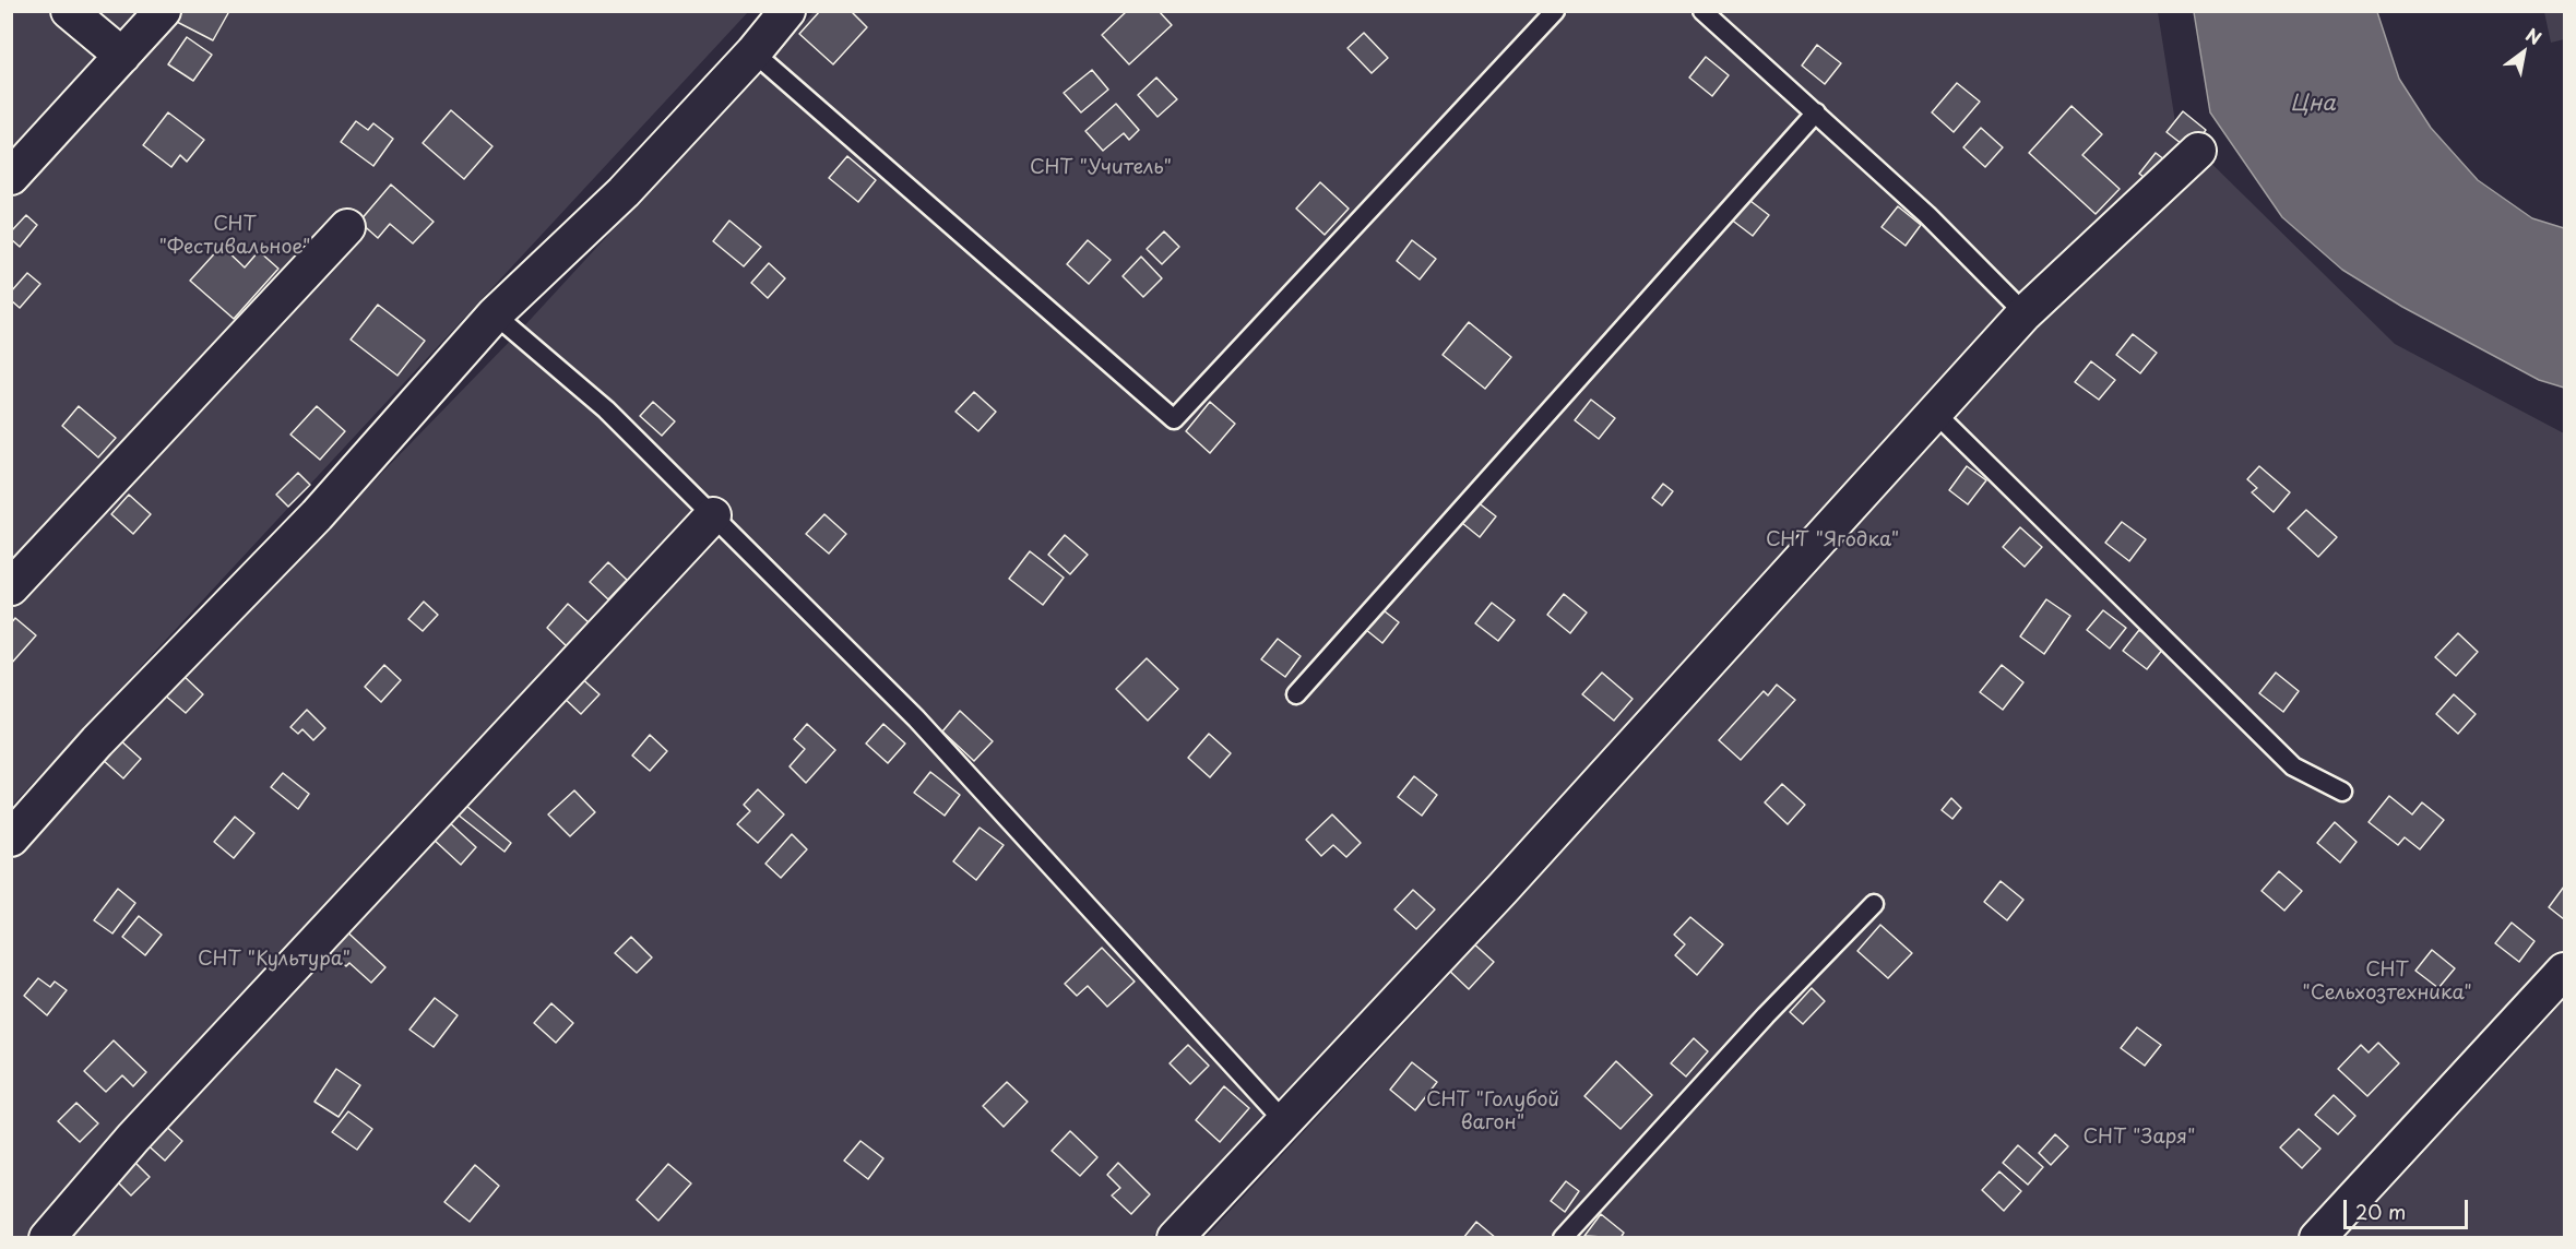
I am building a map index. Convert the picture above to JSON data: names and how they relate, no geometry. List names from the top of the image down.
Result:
{
  "water": ["Цна"],
  "parks": [
    "СНТ \"Учитель\"",
    "СНТ \"Фестивальное\"",
    "СНТ \"Ягодка\"",
    "СНТ \"Культура\"",
    "СНТ \"Сельхозтехника\"",
    "СНТ \"Голубой вагон\"",
    "СНТ \"Заря\""
  ],
  "scale_bar": "20 m",
  "north": "top right"
}
